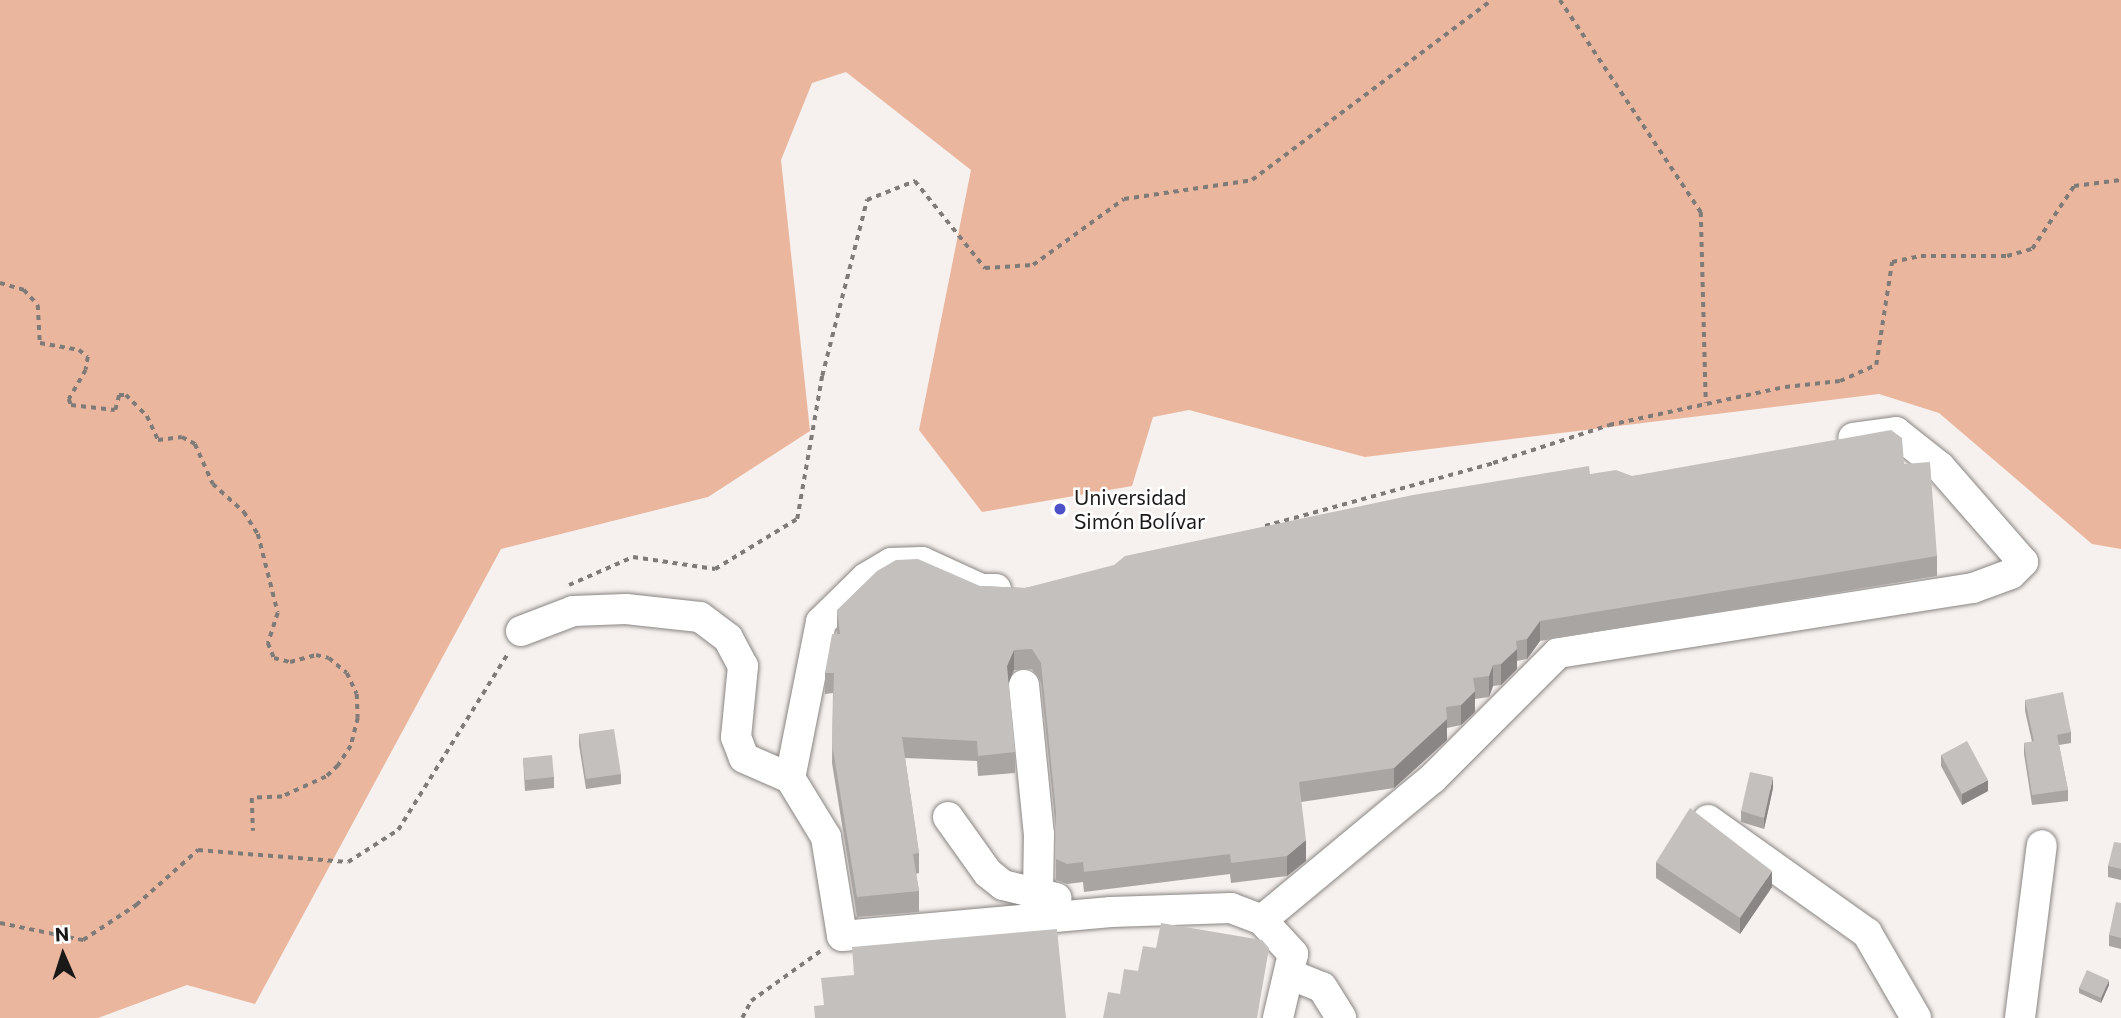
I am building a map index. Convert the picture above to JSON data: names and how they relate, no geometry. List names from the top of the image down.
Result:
{
  "places": ["Universidad Simón Bolívar"],
  "north": "top"
}
